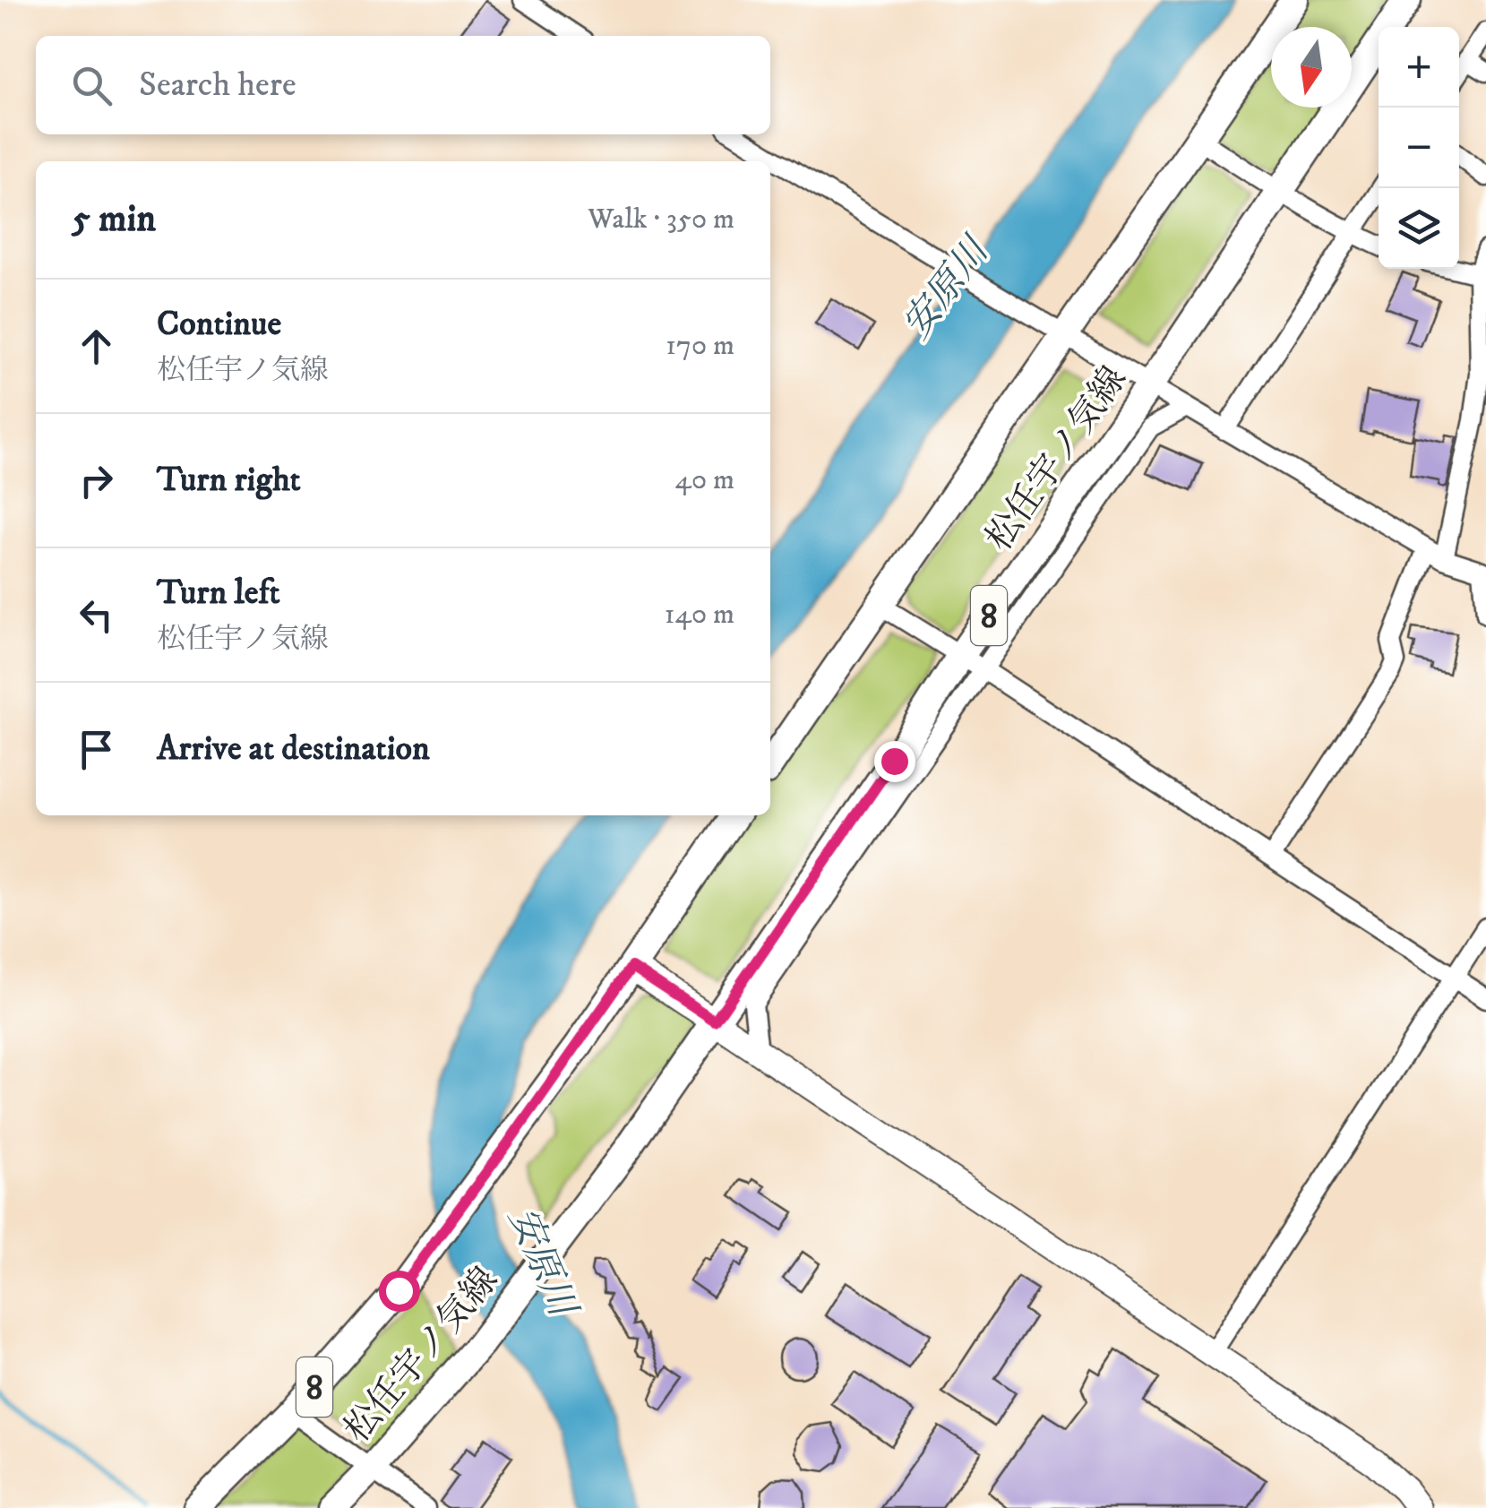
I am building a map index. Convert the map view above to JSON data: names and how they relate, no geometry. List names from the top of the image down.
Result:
{
  "streets": {
    "main road": ["松任宇ノ気線", "8"]
  },
  "water": ["安原川"],
  "north": "bottom",
  "page": {
    "map_buttons": ["+", "−"],
    "search": "Search here",
    "heading": ["5 min", "Walk · 350 m"],
    "list": [
      ["Continue", "松任宇ノ気線", "170 m"],
      ["Turn right", "40 m"],
      ["Turn left", "松任宇ノ気線", "140 m"],
      "Arrive at destination"
    ]
  }
}
